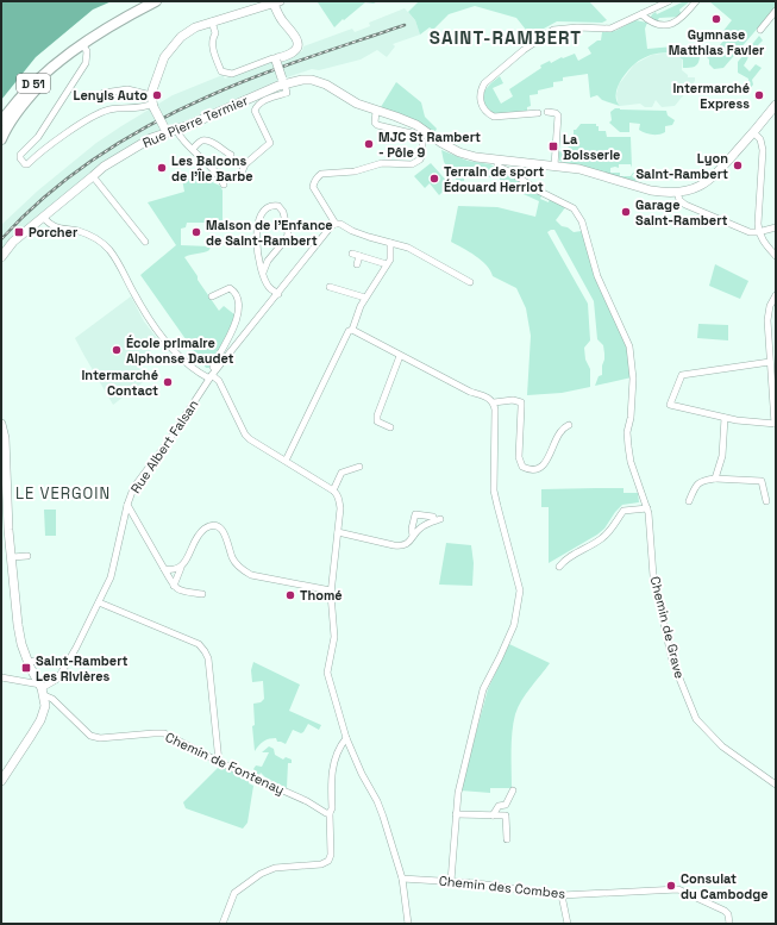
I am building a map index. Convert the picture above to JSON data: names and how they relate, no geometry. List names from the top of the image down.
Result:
{
  "streets": {
    "main road": ["D 51"],
    "street": [
      "Rue Pierre Termier",
      "Rue Albert Falsan",
      "Chemin de Grave",
      "Chemin de Fontenay",
      "Chemin des Combes"
    ]
  },
  "crossings": [
    ["Rue Pierre Termier", "Chemin de Grave"],
    ["Rue Albert Falsan", "Chemin de Fontenay"]
  ],
  "districts": ["SAINT-RAMBERT", "LE VERGOIN"],
  "places": {
    "other": [
      "Gymnase Matthias Favier",
      "Lenyls Auto",
      "Intermarché Express",
      "MJC St Rambert - Pôle 9",
      "Lyon Saint-Rambert",
      "Les Balcons de l'Île Barbe",
      "Terrain de sport Édouard Herriot",
      "Garage Saint-Rambert",
      "Maison de l'Enfance de Saint-Rambert",
      "École primaire Alphonse Daudet",
      "Intermarché Contact",
      "Thomé",
      "Consulat du Cambodge"
    ],
    "transit": ["La Boisserie", "Porcher", "Saint-Rambert Les Rivières"]
  }
}
